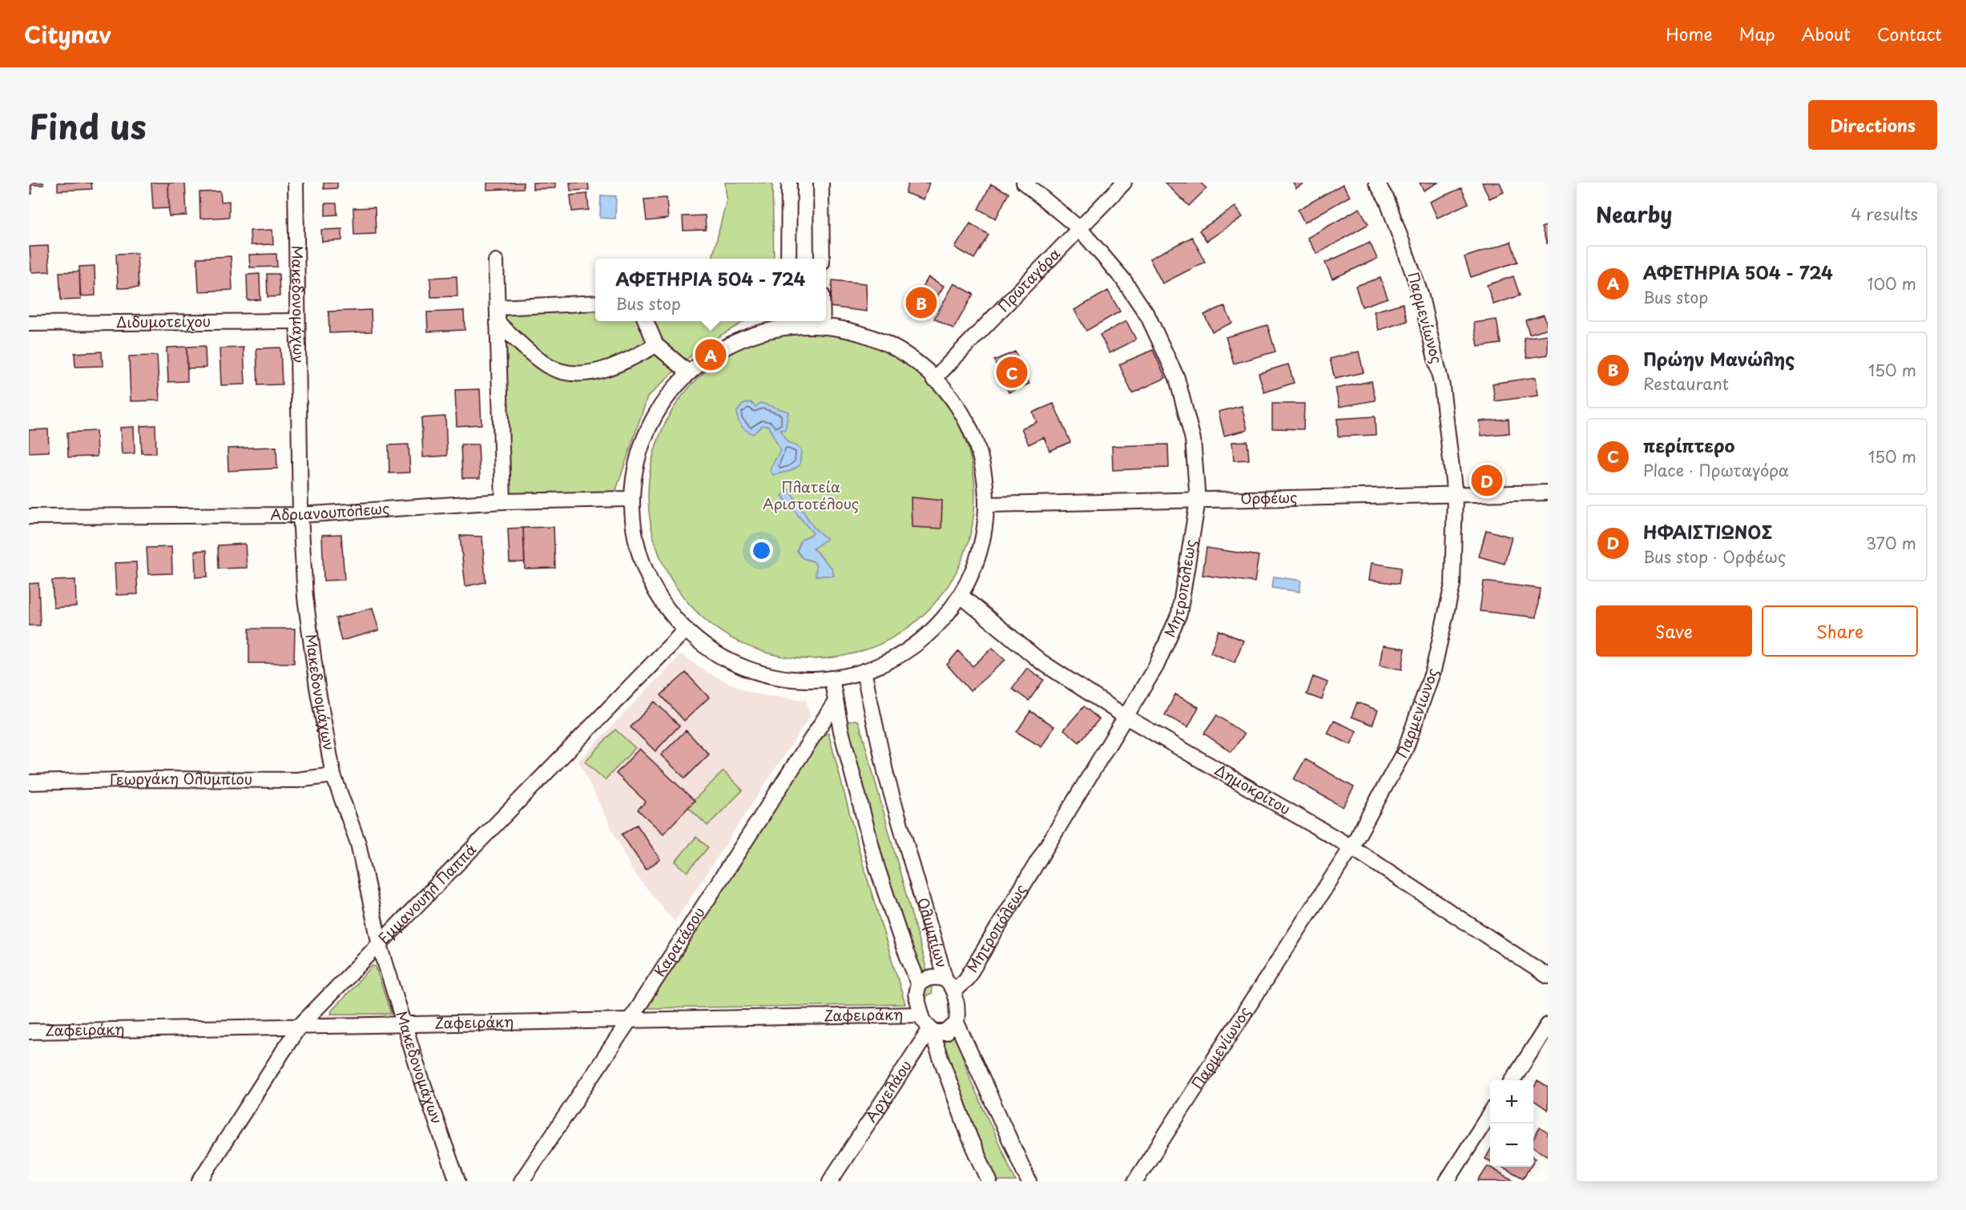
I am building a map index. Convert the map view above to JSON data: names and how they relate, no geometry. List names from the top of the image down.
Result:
{
  "streets": {
    "street": [
      "Πρωταγόρα",
      "Μακεδονομάχων",
      "Παρμενίωνος",
      "Διδυμοτείχου",
      "Ορφέως",
      "Αδριανουπόλεως",
      "Μητροπόλεως",
      "Γεωργάκη Ολυμπίου",
      "Δημοκρίτου",
      "Εμμανουήλ Παππά",
      "Ολυμπίων",
      "Καρατάσου",
      "Ζαφειράκη",
      "Αρχελάου"
    ]
  },
  "crossings": [
    ["Πρωταγόρα", "Μητροπόλεως"],
    ["Μακεδονομάχων", "Διδυμοτείχου"],
    ["Μακεδονομάχων", "Αδριανουπόλεως"],
    ["Μακεδονομάχων", "Γεωργάκη Ολυμπίου"],
    ["Μακεδονομάχων", "Εμμανουήλ Παππά"],
    ["Μακεδονομάχων", "Ζαφειράκη"],
    ["Παρμενίωνος", "Ορφέως"],
    ["Παρμενίωνος", "Δημοκρίτου"],
    ["Ορφέως", "Μητροπόλεως"],
    ["Μητροπόλεως", "Δημοκρίτου"],
    ["Μητροπόλεως", "Ολυμπίων"],
    ["Μητροπόλεως", "Ζαφειράκη"],
    ["Μητροπόλεως", "Αρχελάου"],
    ["Εμμανουήλ Παππά", "Ζαφειράκη"],
    ["Ολυμπίων", "Καρατάσου"],
    ["Ολυμπίων", "Ζαφειράκη"],
    ["Ολυμπίων", "Αρχελάου"],
    ["Καρατάσου", "Ζαφειράκη"],
    ["Ζαφειράκη", "Αρχελάου"]
  ],
  "parks": ["Πλατεία Αριστοτέλους"],
  "page": {
    "header": "Citynav",
    "nav": [
      "Home",
      "Map",
      "About",
      "Contact"
    ],
    "title": "Find us",
    "buttons": [
      "Directions",
      ["Save", "Share"]
    ],
    "heading": ["Nearby", "4 results"],
    "list": [
      {
        "mark": "A",
        "name": "ΑΦΕΤΗΡΙΑ 504 - 724",
        "note": "Bus stop",
        "value": "100 m"
      },
      {
        "mark": "B",
        "name": "Πρώην Μανώλης",
        "note": "Restaurant",
        "value": "150 m"
      },
      {
        "mark": "C",
        "name": "περίπτερο",
        "note": "Place · Πρωταγόρα",
        "value": "150 m"
      },
      {
        "mark": "D",
        "name": "ΗΦΑΙΣΤΙΩΝΟΣ",
        "note": "Bus stop · Ορφέως",
        "value": "370 m"
      }
    ],
    "popup": ["ΑΦΕΤΗΡΙΑ 504 - 724", "Bus stop"],
    "pins": [
      "B",
      "A",
      "C",
      "D"
    ],
    "map_buttons": ["+", "−"]
  }
}
